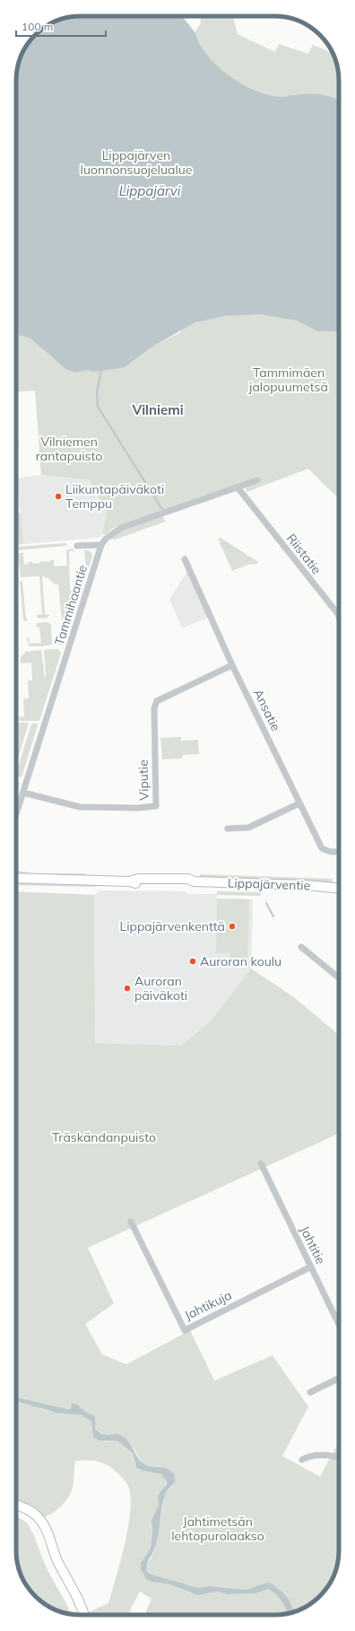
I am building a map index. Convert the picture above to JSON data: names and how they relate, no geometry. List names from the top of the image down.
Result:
{
  "streets": {
    "main road": ["Lippajärventie"],
    "street": [
      "Riistatie",
      "Tammihaantie",
      "Ansatie",
      "Viputie",
      "Jahtitie",
      "Jahtikuja"
    ]
  },
  "crossings": [
    ["Riistatie", "Tammihaantie"],
    ["Tammihaantie", "Viputie"],
    ["Ansatie", "Viputie"],
    ["Jahtitie", "Jahtikuja"]
  ],
  "districts": ["Vilniemi"],
  "water": ["Lippajärvi"],
  "parks": [
    "Lippajärven luonnonsuojelualue",
    "Tammimäen jalopuumetsä",
    "Vilniemen rantapuisto",
    "Träskändanpuisto",
    "Jahtimetsän lehtopurolaakso"
  ],
  "places": [
    "Liikuntapäiväkoti Temppu",
    "Lippajärvenkenttä",
    "Auroran koulu",
    "Auroran päiväkoti"
  ],
  "scale_bar": "100 m"
}
